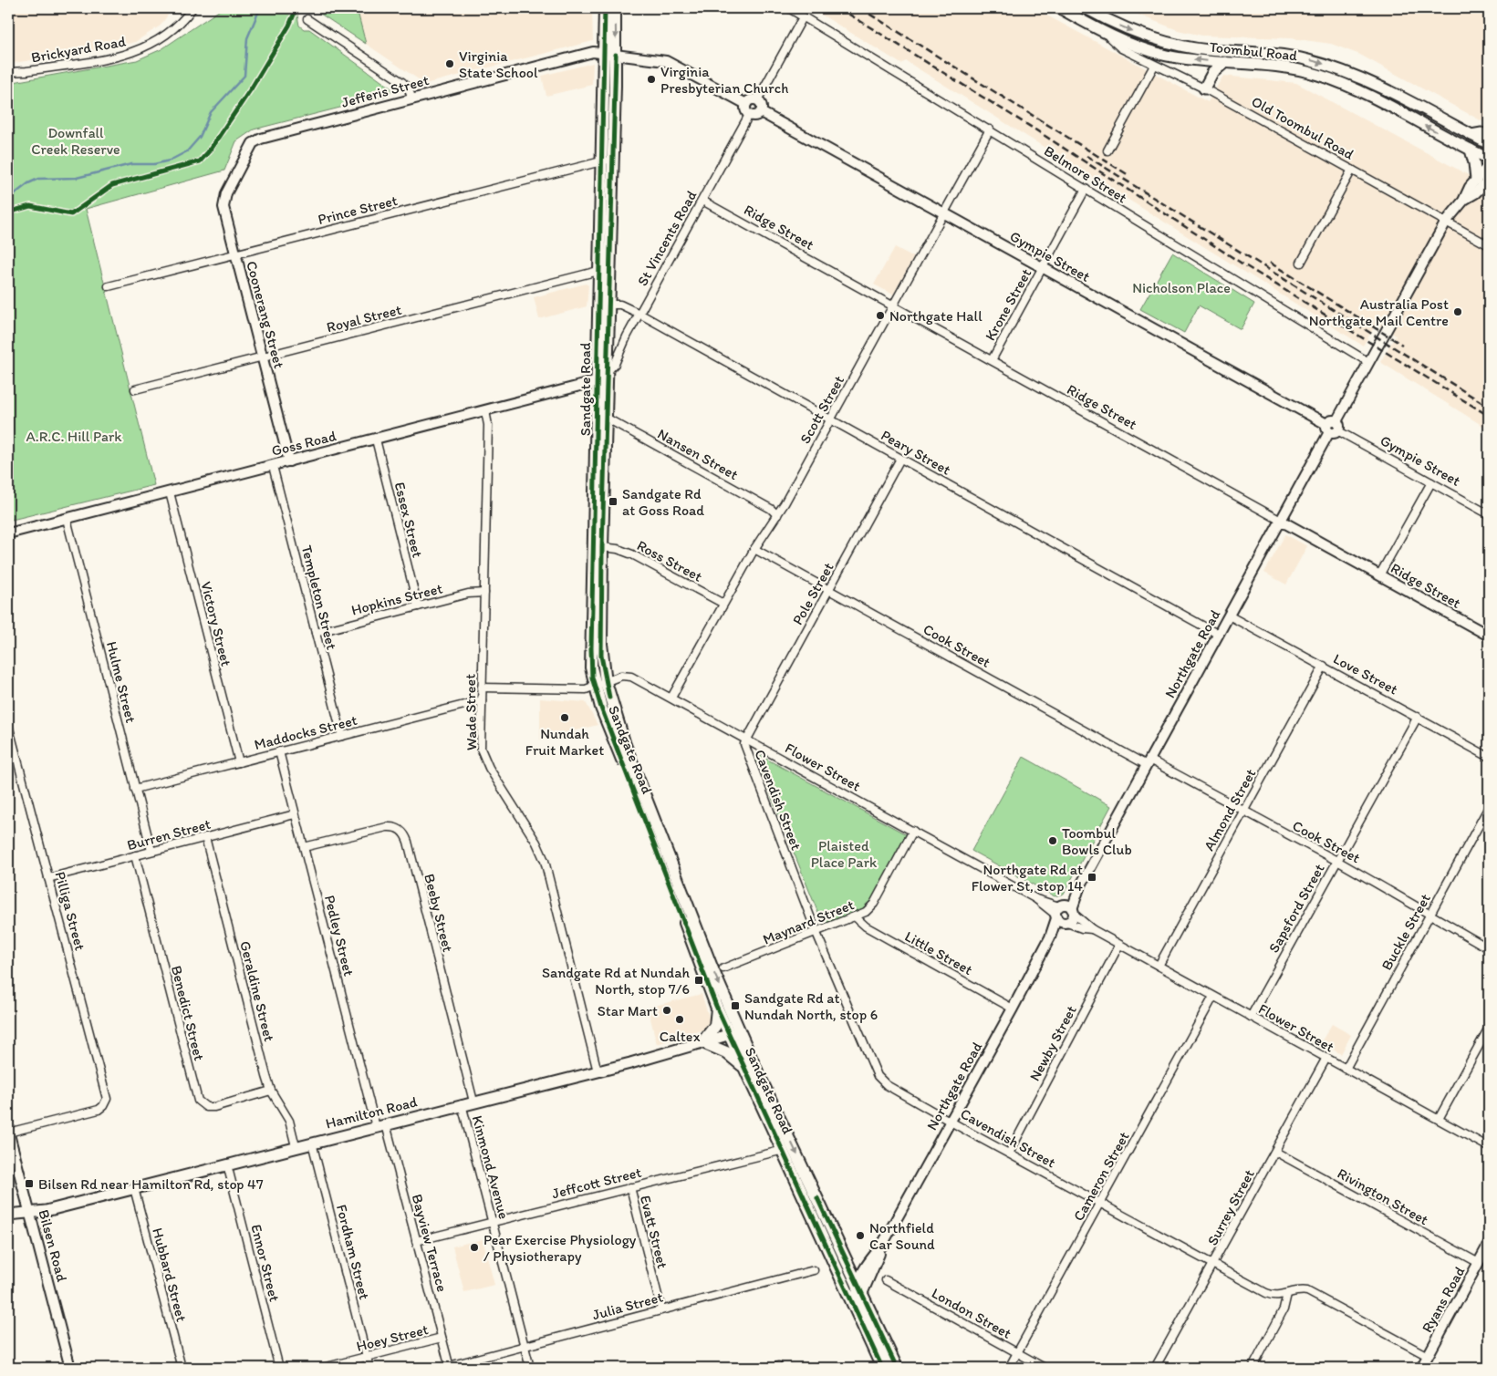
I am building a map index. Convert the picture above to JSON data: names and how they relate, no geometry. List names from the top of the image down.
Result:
{
  "streets": {
    "highway": ["Sandgate Road"],
    "main road": ["Toombul Road", "Hamilton Road"],
    "street": [
      "Brickyard Road",
      "Jefferis Street",
      "Old Toombul Road",
      "Belmore Street",
      "Prince Street",
      "Ridge Street",
      "St Vincents Road",
      "Gympie Street",
      "Krone Street",
      "Coonerang Street",
      "Royal Street",
      "Scott Street",
      "Goss Road",
      "Peary Street",
      "Nansen Street",
      "Essex Street",
      "Ross Street",
      "Pole Street",
      "Templeton Street",
      "Hopkins Street",
      "Victory Street",
      "Cook Street",
      "Northgate Road",
      "Love Street",
      "Hulme Street",
      "Wade Street",
      "Maddocks Street",
      "Flower Street",
      "Cavendish Street",
      "Almond Street",
      "Burren Street",
      "Sapsford Street",
      "Pilliga Street",
      "Beeby Street",
      "Maynard Street",
      "Buckle Street",
      "Pedley Street",
      "Little Street",
      "Geraldine Street",
      "Benedict Street",
      "Newby Street",
      "Kinmond Avenue",
      "Cameron Street",
      "Jeffcott Street",
      "Rivington Street",
      "Surrey Street",
      "Evatt Street",
      "Bayview Terrace",
      "Bilsen Road",
      "Fordham Street",
      "Ennor Street",
      "Hubbard Street",
      "Ryans Road",
      "Julia Street",
      "London Street",
      "Hoey Street"
    ]
  },
  "crossings": [
    ["Toombul Road", "Old Toombul Road"],
    ["Jefferis Street", "Coonerang Street"],
    ["Jefferis Street", "Sandgate Road"],
    ["Old Toombul Road", "Northgate Road"],
    ["Belmore Street", "Krone Street"],
    ["Belmore Street", "Scott Street"],
    ["Belmore Street", "Northgate Road"],
    ["Prince Street", "Coonerang Street"],
    ["Prince Street", "Sandgate Road"],
    ["Ridge Street", "St Vincents Road"],
    ["Ridge Street", "Krone Street"],
    ["Ridge Street", "Scott Street"],
    ["Ridge Street", "Northgate Road"],
    ["St Vincents Road", "Gympie Street"],
    ["St Vincents Road", "Sandgate Road"],
    ["St Vincents Road", "Goss Road"],
    ["St Vincents Road", "Peary Street"],
    ["Gympie Street", "Krone Street"],
    ["Gympie Street", "Scott Street"],
    ["Gympie Street", "Northgate Road"],
    ["Coonerang Street", "Royal Street"],
    ["Coonerang Street", "Goss Road"],
    ["Royal Street", "Sandgate Road"],
    ["Sandgate Road", "Goss Road"],
    ["Sandgate Road", "Peary Street"],
    ["Sandgate Road", "Nansen Street"],
    ["Sandgate Road", "Ross Street"],
    ["Sandgate Road", "Northgate Road"],
    ["Sandgate Road", "Flower Street"],
    ["Sandgate Road", "Hamilton Road"],
    ["Sandgate Road", "Jeffcott Street"],
    ["Scott Street", "Peary Street"],
    ["Scott Street", "Nansen Street"],
    ["Scott Street", "Ross Street"],
    ["Scott Street", "Cook Street"],
    ["Scott Street", "Flower Street"],
    ["Goss Road", "Essex Street"],
    ["Goss Road", "Templeton Street"],
    ["Goss Road", "Victory Street"],
    ["Goss Road", "Hulme Street"],
    ["Goss Road", "Wade Street"],
    ["Peary Street", "Pole Street"],
    ["Peary Street", "Northgate Road"],
    ["Essex Street", "Hopkins Street"],
    ["Pole Street", "Cook Street"],
    ["Pole Street", "Flower Street"],
    ["Pole Street", "Cavendish Street"],
    ["Templeton Street", "Hopkins Street"],
    ["Templeton Street", "Maddocks Street"],
    ["Hopkins Street", "Wade Street"],
    ["Victory Street", "Maddocks Street"],
    ["Cook Street", "Northgate Road"],
    ["Cook Street", "Almond Street"],
    ["Cook Street", "Sapsford Street"],
    ["Cook Street", "Buckle Street"],
    ["Northgate Road", "Love Street"],
    ["Northgate Road", "Flower Street"],
    ["Northgate Road", "Cavendish Street"],
    ["Northgate Road", "Little Street"],
    ["Love Street", "Almond Street"],
    ["Love Street", "Sapsford Street"],
    ["Hulme Street", "Maddocks Street"],
    ["Hulme Street", "Burren Street"],
    ["Wade Street", "Maddocks Street"],
    ["Wade Street", "Hamilton Road"],
    ["Maddocks Street", "Pedley Street"],
    ["Flower Street", "Cavendish Street"],
    ["Flower Street", "Almond Street"],
    ["Flower Street", "Sapsford Street"],
    ["Flower Street", "Maynard Street"],
    ["Flower Street", "Buckle Street"],
    ["Flower Street", "Newby Street"],
    ["Flower Street", "Cameron Street"],
    ["Flower Street", "Surrey Street"],
    ["Cavendish Street", "Maynard Street"],
    ["Cavendish Street", "Newby Street"],
    ["Cavendish Street", "Cameron Street"],
    ["Cavendish Street", "Surrey Street"],
    ["Cavendish Street", "Ryans Road"],
    ["Burren Street", "Pilliga Street"],
    ["Burren Street", "Pedley Street"],
    ["Burren Street", "Geraldine Street"],
    ["Burren Street", "Benedict Street"],
    ["Pilliga Street", "Bilsen Road"],
    ["Beeby Street", "Pedley Street"],
    ["Beeby Street", "Hamilton Road"],
    ["Maynard Street", "Little Street"],
    ["Pedley Street", "Hamilton Road"],
    ["Pedley Street", "Bayview Terrace"],
    ["Geraldine Street", "Benedict Street"],
    ["Geraldine Street", "Hamilton Road"],
    ["Hamilton Road", "Kinmond Avenue"],
    ["Hamilton Road", "Bayview Terrace"],
    ["Hamilton Road", "Bilsen Road"],
    ["Hamilton Road", "Fordham Street"],
    ["Hamilton Road", "Ennor Street"],
    ["Hamilton Road", "Hubbard Street"],
    ["Kinmond Avenue", "Jeffcott Street"],
    ["Kinmond Avenue", "Julia Street"],
    ["Cameron Street", "London Street"],
    ["Jeffcott Street", "Evatt Street"],
    ["Jeffcott Street", "Bayview Terrace"],
    ["Rivington Street", "Surrey Street"],
    ["Rivington Street", "Ryans Road"],
    ["Evatt Street", "Julia Street"],
    ["Bayview Terrace", "Julia Street"],
    ["Bayview Terrace", "Hoey Street"],
    ["Fordham Street", "Hoey Street"]
  ],
  "parks": [
    "Downfall Creek Reserve",
    "Nicholson Place",
    "A.R.C. Hill Park",
    "Plaisted Place Park"
  ],
  "places": {
    "other": [
      "Virginia State School",
      "Virginia Presbyterian Church",
      "Australia Post Northgate Mail Centre",
      "Northgate Hall",
      "Nundah Fruit Market",
      "Toombul Bowls Club",
      "Star Mart",
      "Caltex",
      "Northfield Car Sound",
      "Pear Exercise Physiology / Physiotherapy"
    ],
    "transit": [
      "Sandgate Rd at Goss Road",
      "Northgate Rd at Flower St, stop 14",
      "Sandgate Rd at Nundah North, stop 7/6",
      "Sandgate Rd at Nundah North, stop 6",
      "Bilsen Rd near Hamilton Rd, stop 47"
    ]
  }
}
